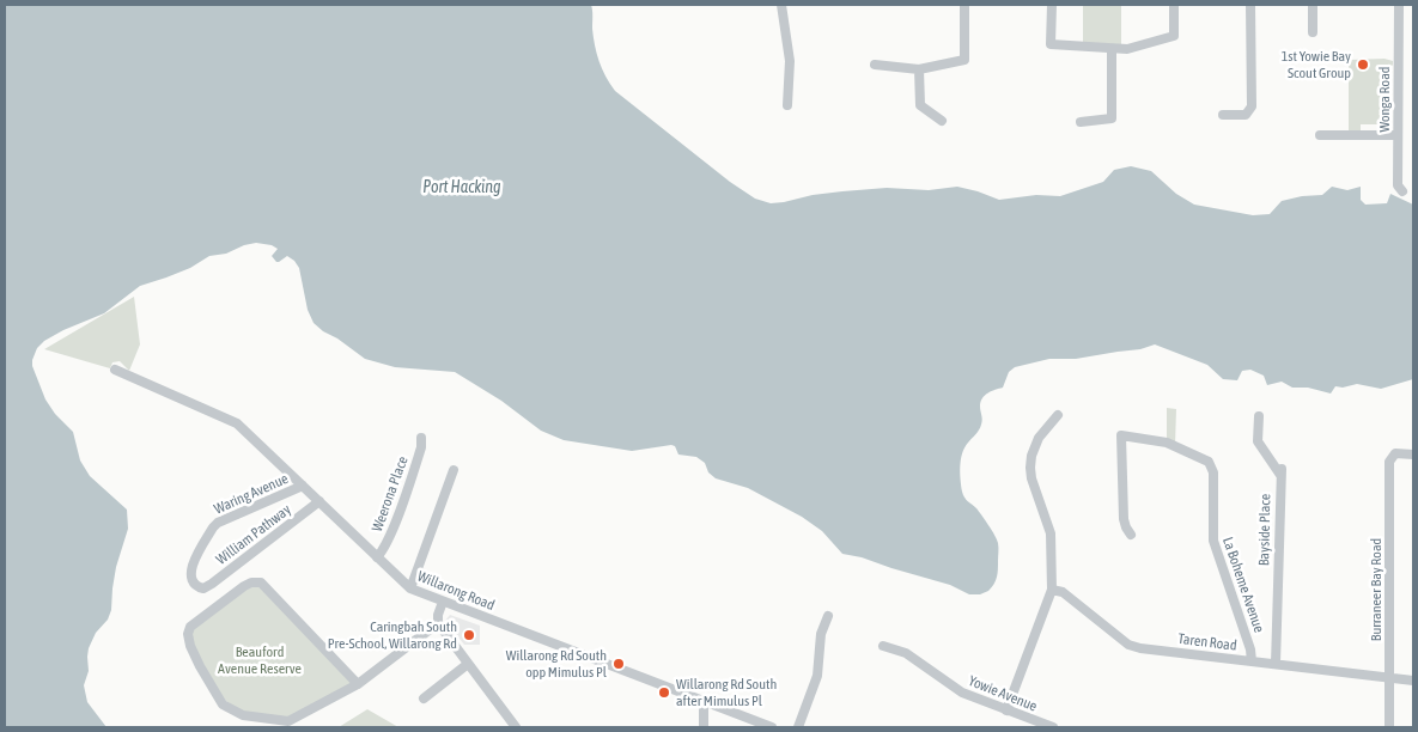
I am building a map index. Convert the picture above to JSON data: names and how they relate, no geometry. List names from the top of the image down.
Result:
{
  "streets": {
    "street": [
      "Wonga Road",
      "Waring Avenue",
      "Weerona Place",
      "Bayside Place",
      "William Pathway",
      "La Boheme Avenue",
      "Burraneer Bay Road",
      "Willarong Road",
      "Taren Road",
      "Yowie Avenue"
    ]
  },
  "crossings": [
    ["Waring Avenue", "William Pathway"],
    ["Waring Avenue", "Willarong Road"],
    ["Weerona Place", "Willarong Road"],
    ["Bayside Place", "Taren Road"],
    ["William Pathway", "Willarong Road"],
    ["La Boheme Avenue", "Taren Road"],
    ["Burraneer Bay Road", "Taren Road"]
  ],
  "water": ["Port Hacking"],
  "parks": ["Beauford Avenue Reserve"],
  "places": [
    "1st Yowie Bay Scout Group",
    "Caringbah South Pre-School, Willarong Rd",
    "Willarong Rd South opp Mimulus Pl",
    "Willarong Rd South after Mimulus Pl"
  ]
}
